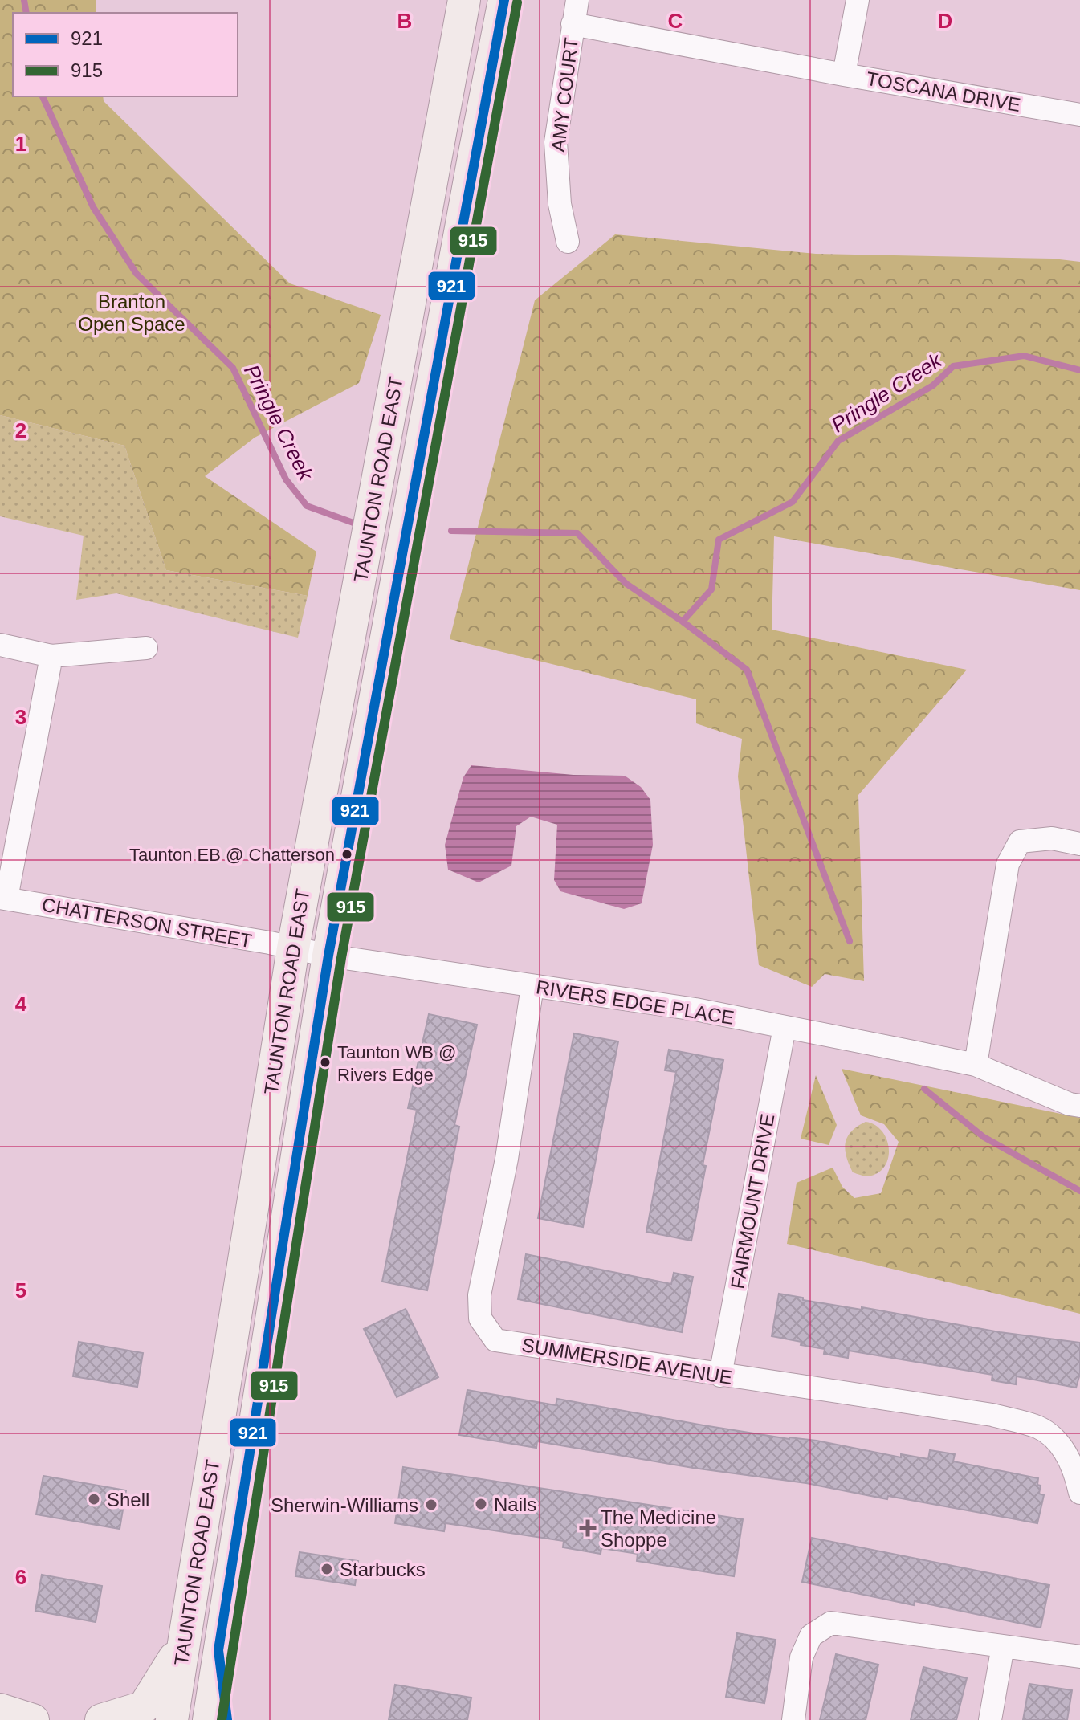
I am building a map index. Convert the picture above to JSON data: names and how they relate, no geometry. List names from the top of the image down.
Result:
{
  "streets": {
    "main road": ["TAUNTON ROAD EAST"],
    "street": [
      "TOSCANA DRIVE",
      "AMY COURT",
      "CHATTERSON STREET",
      "RIVERS EDGE PLACE",
      "FAIRMOUNT DRIVE",
      "SUMMERSIDE AVENUE"
    ]
  },
  "crossings": [
    ["TAUNTON ROAD EAST", "CHATTERSON STREET"],
    ["TAUNTON ROAD EAST", "RIVERS EDGE PLACE"],
    ["CHATTERSON STREET", "RIVERS EDGE PLACE"],
    ["RIVERS EDGE PLACE", "FAIRMOUNT DRIVE"],
    ["RIVERS EDGE PLACE", "SUMMERSIDE AVENUE"],
    ["FAIRMOUNT DRIVE", "SUMMERSIDE AVENUE"]
  ],
  "water": ["Pringle Creek"],
  "parks": ["Branton Open Space"],
  "places": {
    "other": [
      "Taunton EB @ Chatterson",
      "Taunton WB @ Rivers Edge",
      "Shell",
      "Nails",
      "Sherwin-Williams",
      "Starbucks"
    ],
    "health": ["The Medicine Shoppe"]
  },
  "lines": ["transit line 921", "transit line 915"],
  "legend": ["921", "915"],
  "grid": {
    "columns": ["B", "C", "D"],
    "rows": [
      "1",
      "2",
      "3",
      "4",
      "5",
      "6"
    ]
  }
}
